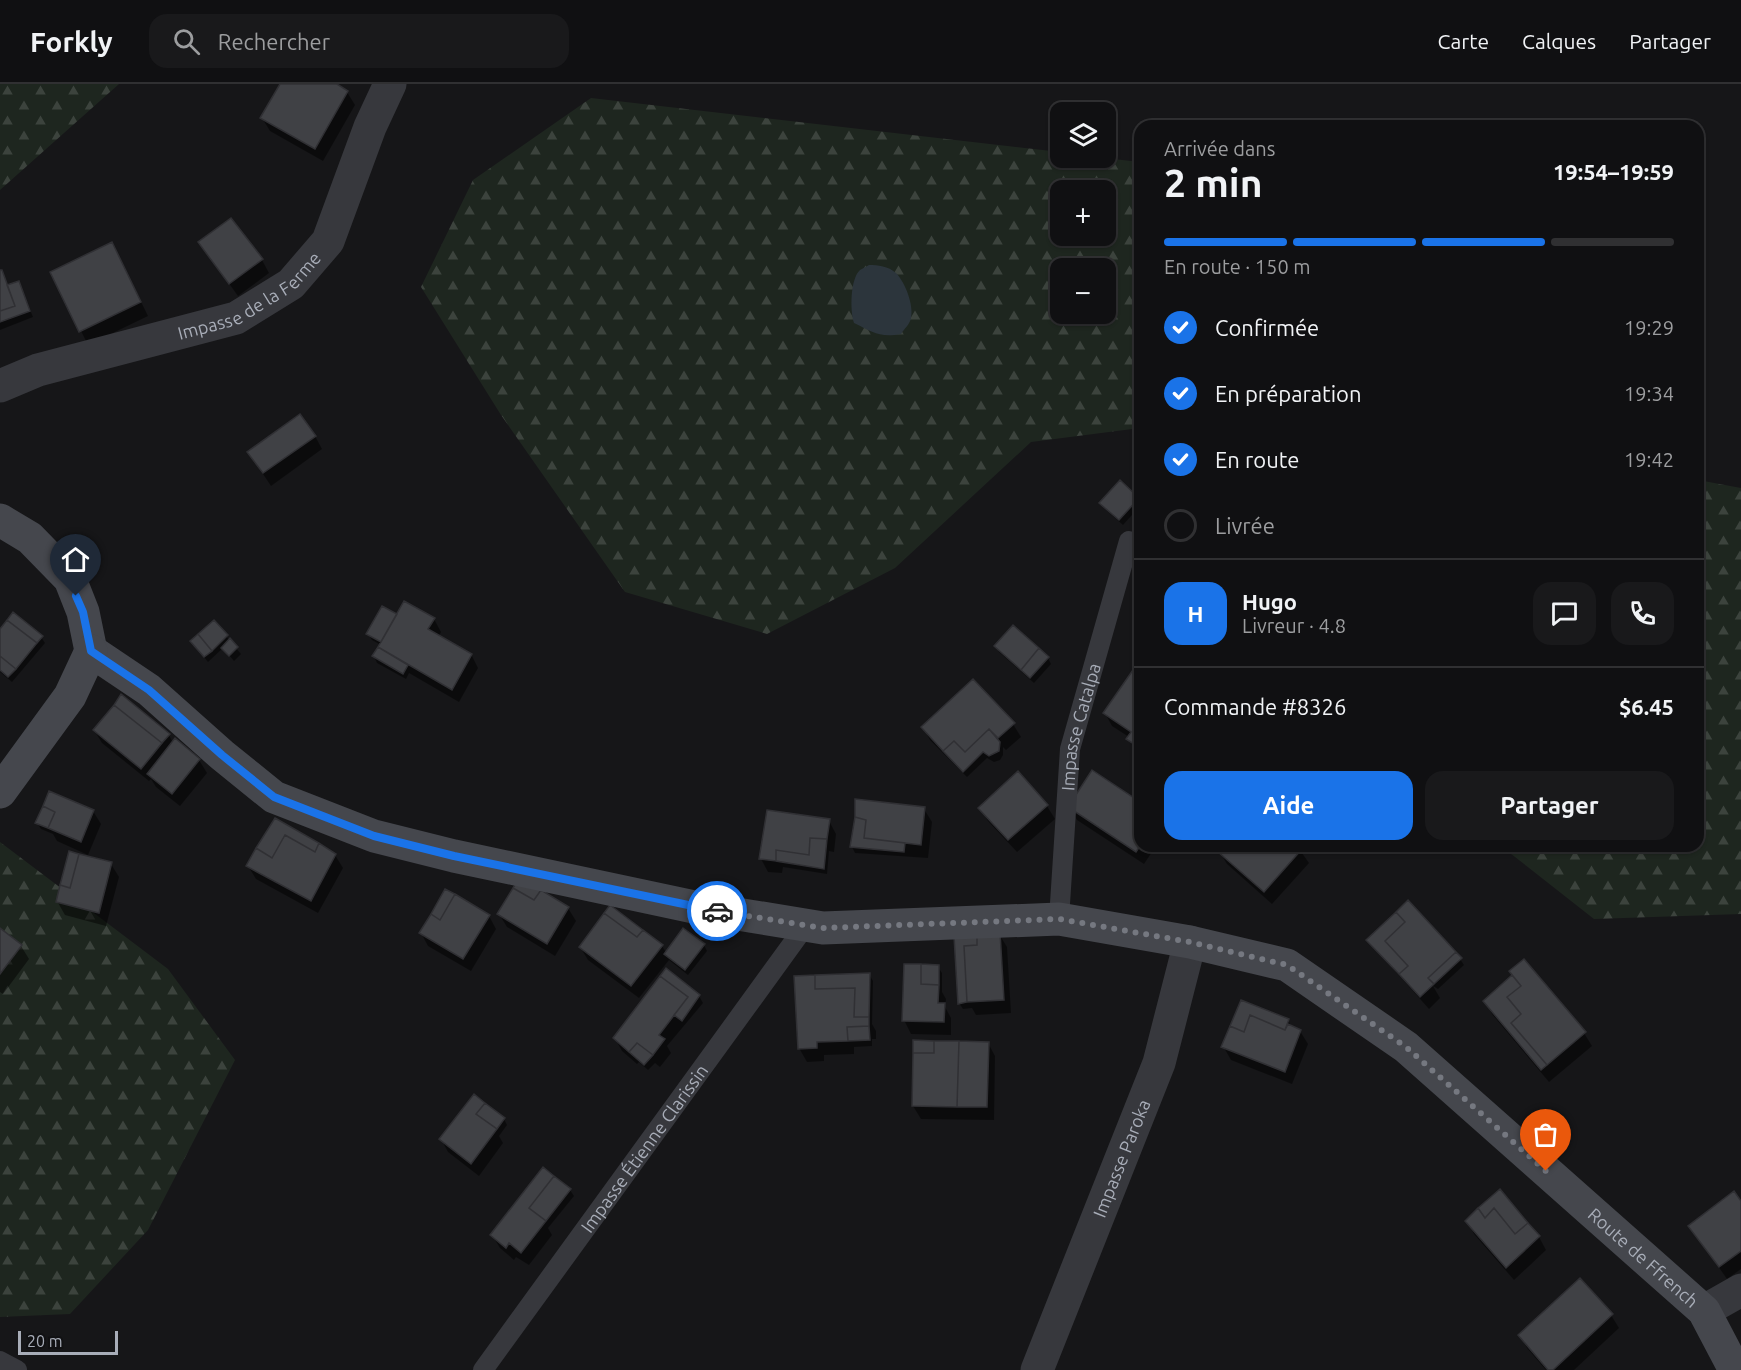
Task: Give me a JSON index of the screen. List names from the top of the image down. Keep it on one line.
{"streets":{"main road":["Route de Ffrench"],"street":["Impasse de la Ferme","Impasse Paroka"],"lane":["Impasse Catalpa","Impasse Étienne Clarissin"]},"crossings":[["Impasse Catalpa","Route de Ffrench"],["Impasse Étienne Clarissin","Route de Ffrench"],["Impasse Paroka","Route de Ffrench"]],"scale_bar":"20 m","page":{"header":"Forkly","search":"Rechercher","nav":["Carte","Calques","Partager"],"map_buttons":["+","−"],"heading":["2 min","Arrivée dans","19:54–19:59"],"panel":["Hugo","Livreur · 4.8","Commande #8326","$6.45"],"bar":"En route · 150 m","list":[["Confirmée","19:29"],["En préparation","19:34"],["En route","19:42"],"Livrée"],"round":"H","buttons":["Aide","Partager"],"scale":"20 m"}}
